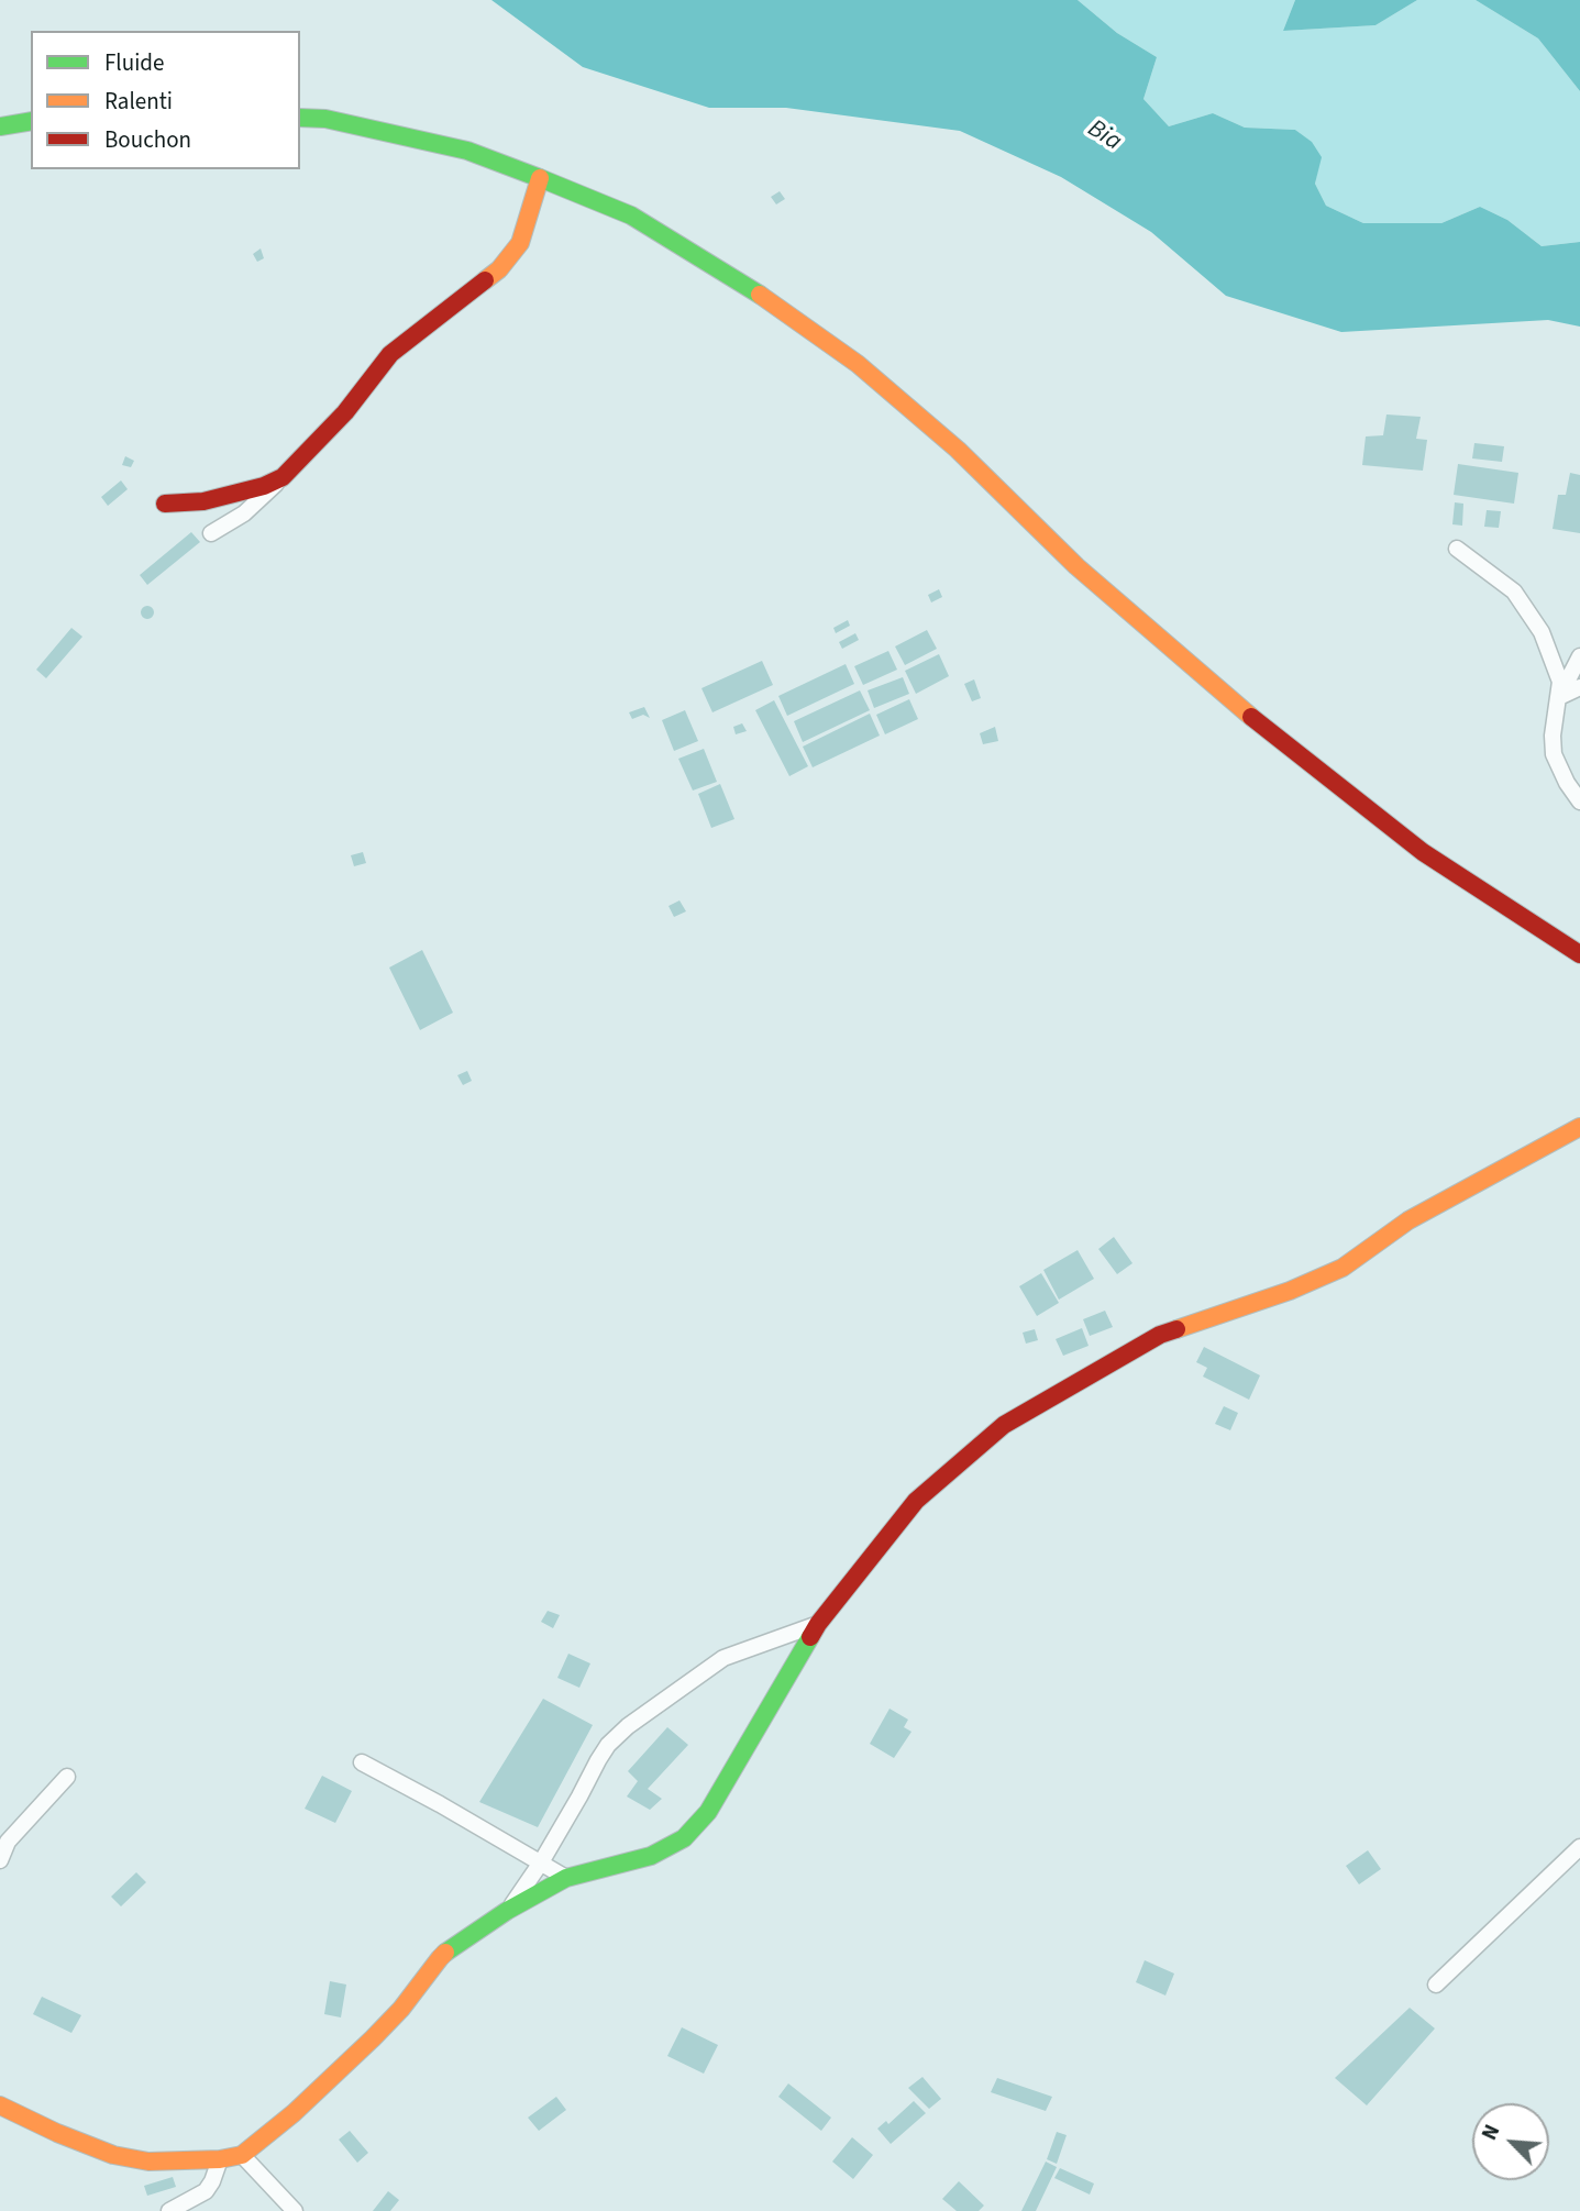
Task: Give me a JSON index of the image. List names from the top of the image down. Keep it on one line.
{"water":["Bia"],"legend":["Fluide","Ralenti","Bouchon"],"north":"top left"}
